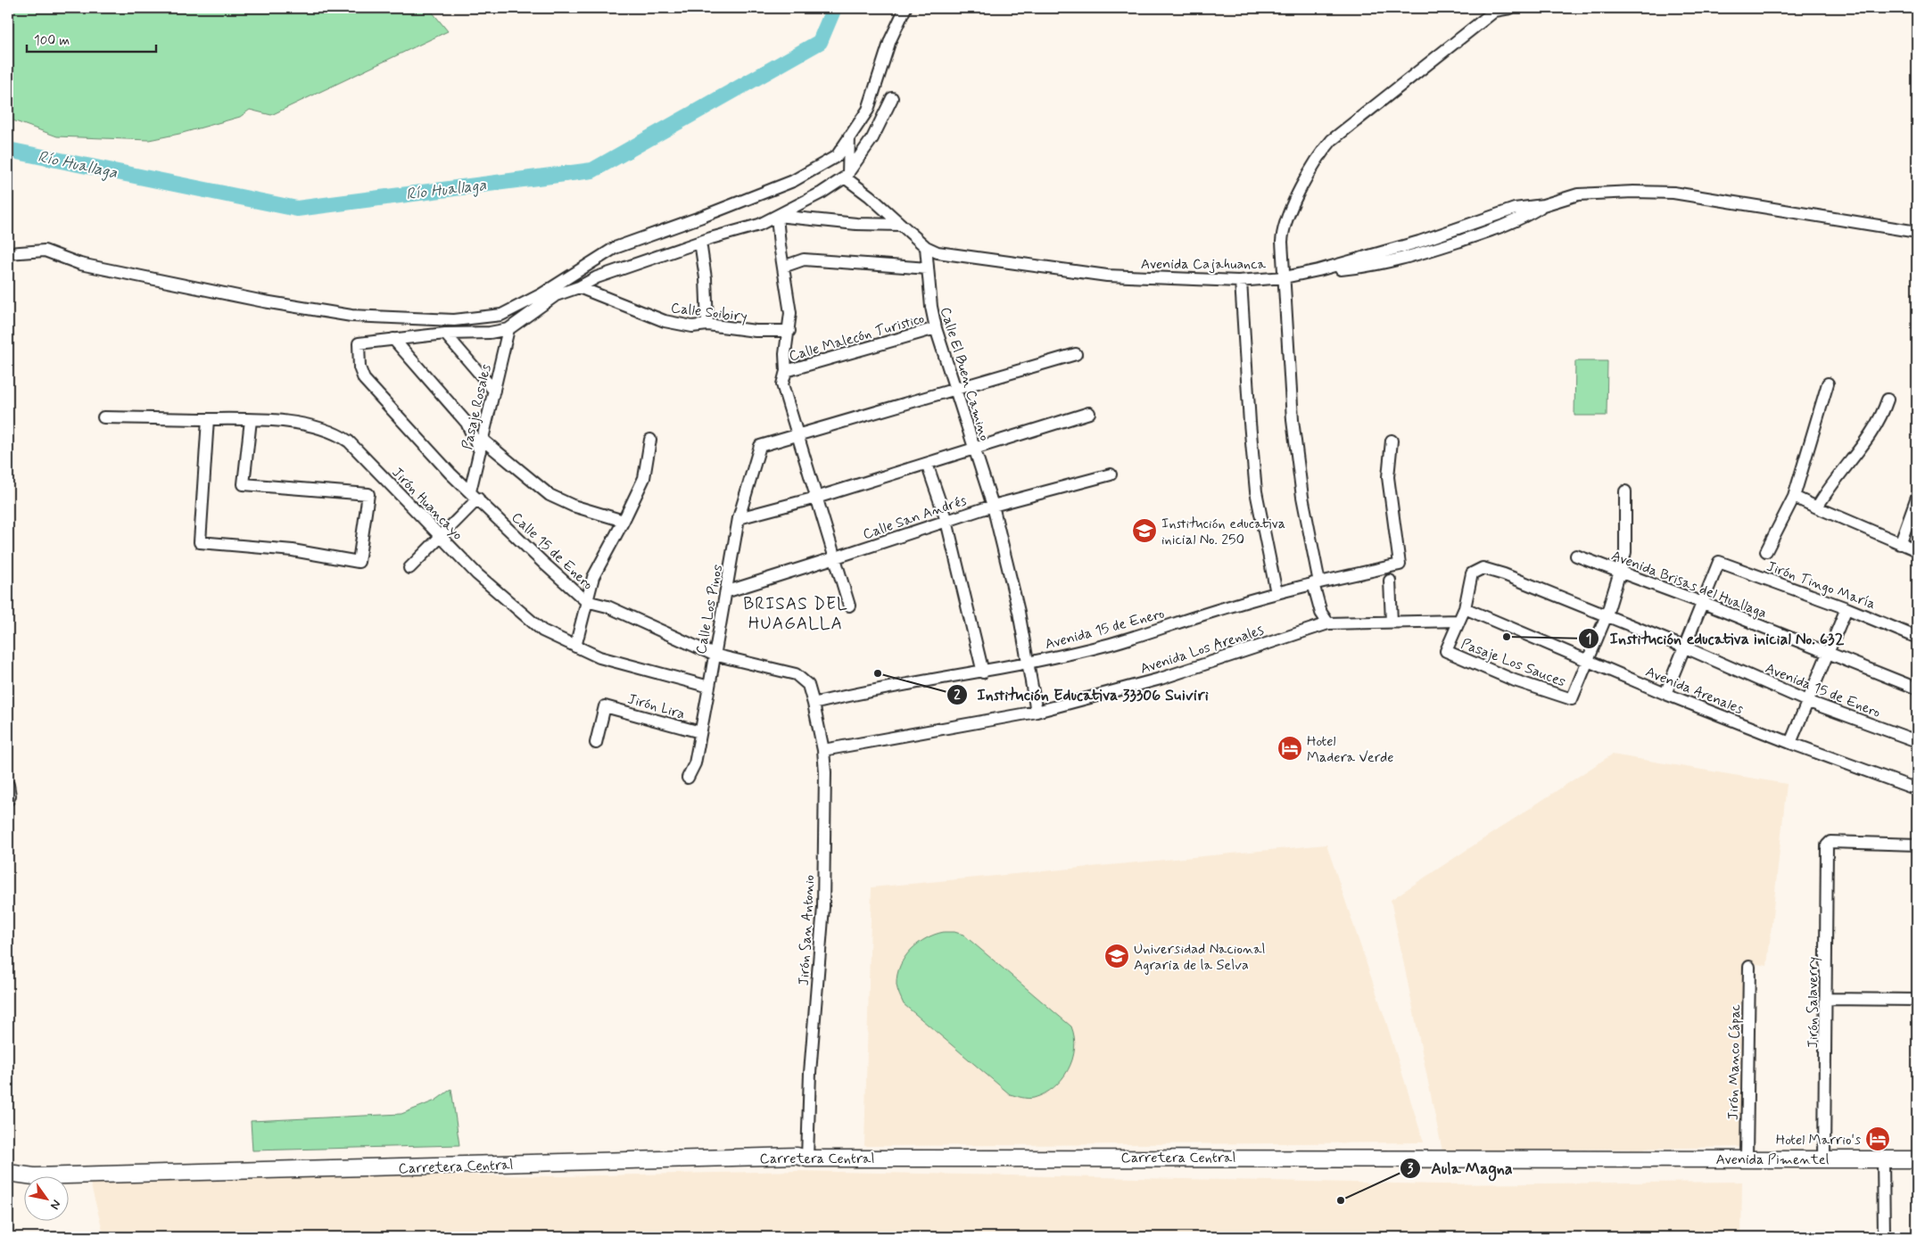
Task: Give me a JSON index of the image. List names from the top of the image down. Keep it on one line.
{"streets":{"highway":["Carretera Central","Avenida Pimentel"],"street":["Avenida Cajahuanca","Calle Soibiry","Calle Malecón Turistico","Calle El Buen Camino","Pasaje Rosales","Jirón Huancayo","Calle San Andrés","Calle 15 de Enero","Avenida Brisas del Huallaga","Jirón Tingo María","Calle Los Pinos","Avenida 15 de Enero","Avenida Los Arenales","Pasaje Los Sauces","Avenida Arenales","Jirón Lira","Jirón San Antonio","Jirón Salaverry","Jirón Manco Cápac"]},"crossings":[["Avenida Cajahuanca","Calle El Buen Camino"],["Calle Malecón Turistico","Calle El Buen Camino"],["Calle El Buen Camino","Calle San Andrés"],["Calle El Buen Camino","Avenida 15 de Enero"],["Calle El Buen Camino","Avenida Los Arenales"],["Pasaje Rosales","Calle 15 de Enero"],["Jirón Huancayo","Calle Los Pinos"],["Calle San Andrés","Calle Los Pinos"],["Calle 15 de Enero","Calle Los Pinos"],["Calle 15 de Enero","Avenida 15 de Enero"],["Calle 15 de Enero","Jirón San Antonio"],["Avenida Brisas del Huallaga","Jirón Tingo María"],["Calle Los Pinos","Jirón Lira"],["Avenida 15 de Enero","Avenida Arenales"],["Avenida 15 de Enero","Jirón San Antonio"],["Avenida Los Arenales","Pasaje Los Sauces"],["Avenida Los Arenales","Jirón San Antonio"],["Pasaje Los Sauces","Avenida Arenales"],["Jirón San Antonio","Carretera Central"],["Jirón Salaverry","Avenida Pimentel"],["Jirón Manco Cápac","Avenida Pimentel"],["Carretera Central","Avenida Pimentel"]],"districts":["BRISAS DEL HUAGALLA"],"water":["Río Huallaga"],"places":{"school or university":["Institución educativa inicial No. 250","Universidad Nacional Agraria de la Selva"],"other":["Institución educativa inicial No. 632","Institución Educativa 33306 Suiviri","Aula Magna"],"hotel":["Hotel Madera Verde","Hotel Marrio's"]},"scale_bar":"100 m","north":"bottom right"}
